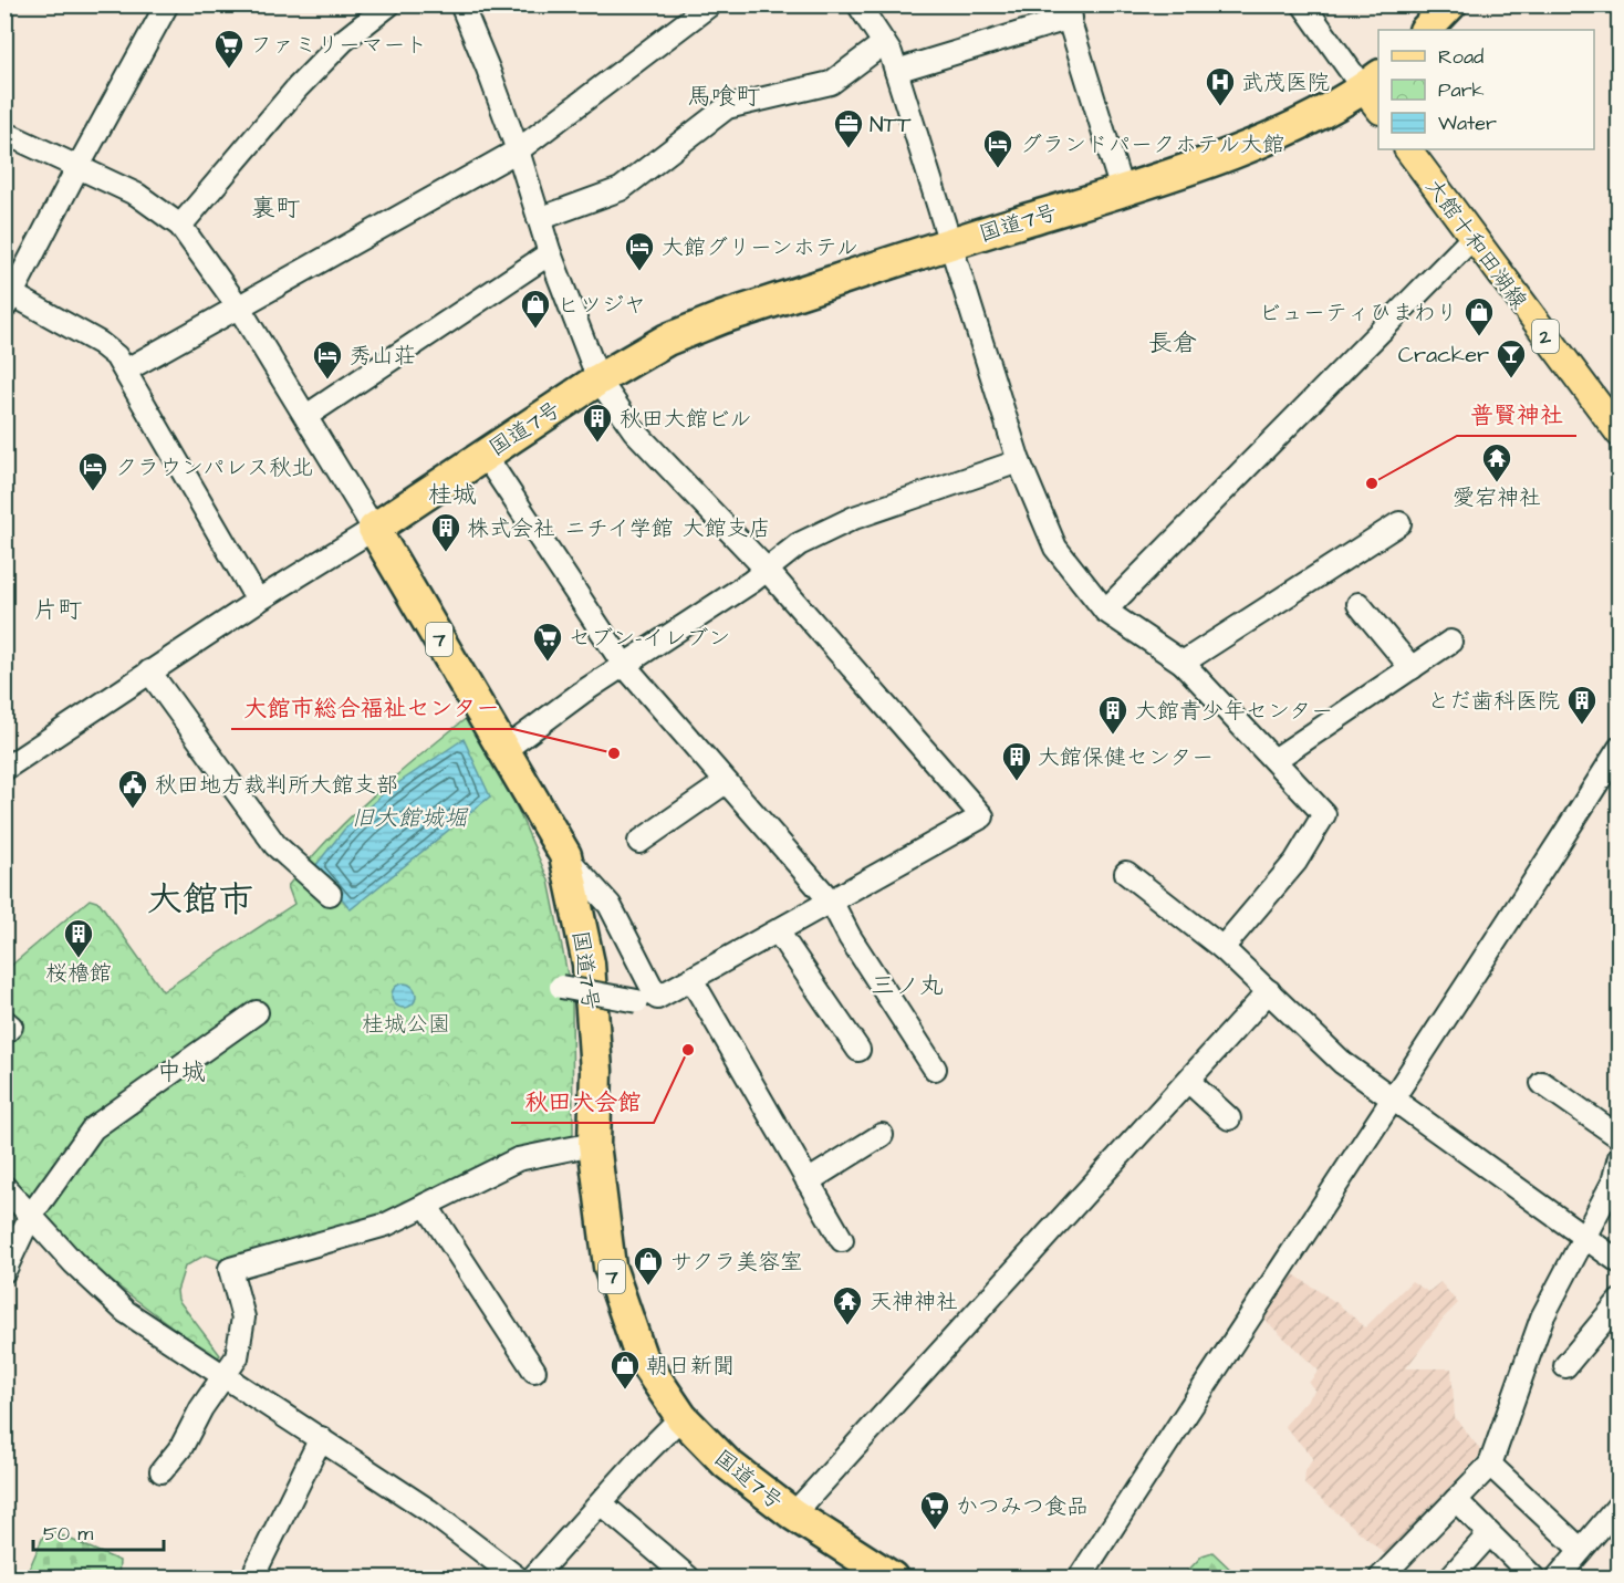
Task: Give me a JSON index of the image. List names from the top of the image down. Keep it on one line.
{"streets":{"highway":["国道7号","7"],"main road":["大館十和田湖線","2"]},"districts":["馬喰町","裏町","長倉","桂城","片町","大館市","三ノ丸","中城"],"water":["旧大館城堀"],"parks":["桂城公園"],"places":{"supermarket":["ファミリーマート","セブン-イレブン","かつみつ食品"],"hospital":["武茂医院"],"office":["NTT"],"hotel":["グランドパークホテル大館","大館グリーンホテル","秀山荘","クラウンパレス秋北"],"shop":["ヒツジヤ","ビューティひまわり","サクラ美容室","朝日新聞"],"bar":["Cracker"],"building":["秋田大館ビル","株式会社 ニチイ学館 大館支店","とだ歯科医院","大館青少年センター","大館保健センター","桜櫓館"],"other":["普賢神社","大館市総合福祉センター","秋田犬会館"],"temple":["愛宕神社","天神神社"],"public building":["秋田地方裁判所大館支部"]},"legend":["Road","Park","Water"],"scale_bar":"50 m"}
